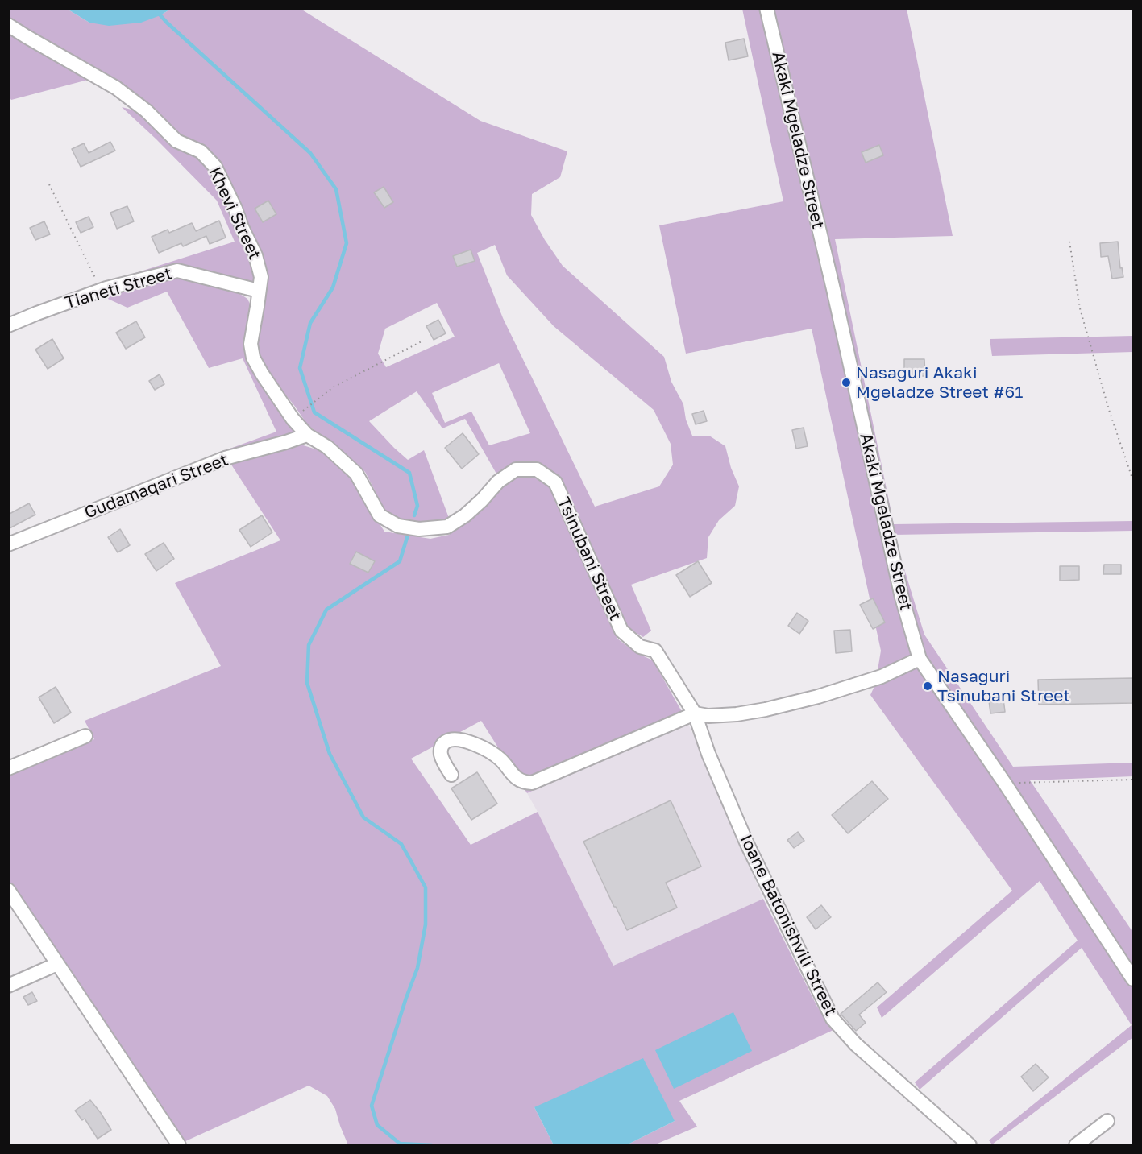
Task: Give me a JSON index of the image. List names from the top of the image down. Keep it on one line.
{"streets":{"street":["Akaki Mgeladze Street","Khevi Street","Tianeti Street","Gudamaqari Street","Tsinubani Street","Ioane Batonishvili Street"]},"crossings":[["Khevi Street","Tianeti Street"],["Khevi Street","Gudamaqari Street"],["Khevi Street","Tsinubani Street"],["Gudamaqari Street","Tsinubani Street"],["Tsinubani Street","Ioane Batonishvili Street"]],"places":["Nasaguri Akaki Mgeladze Street #61","Nasaguri Tsinubani Street"]}
